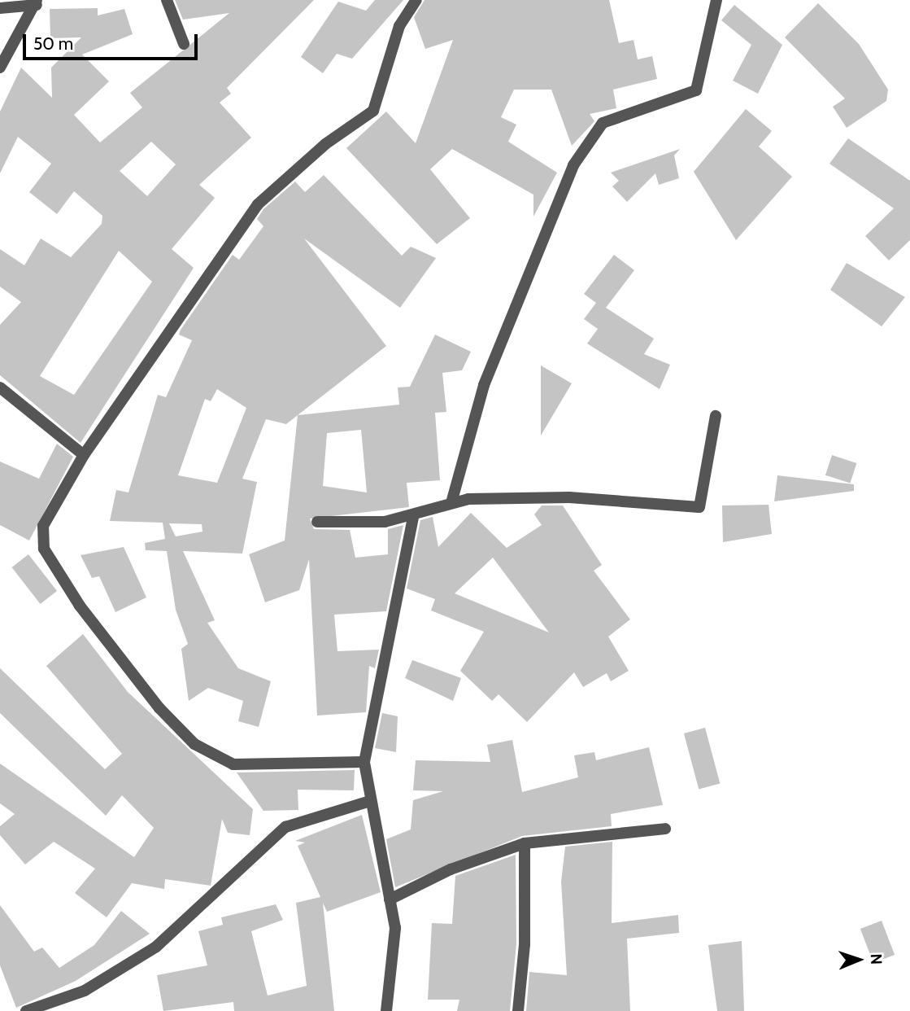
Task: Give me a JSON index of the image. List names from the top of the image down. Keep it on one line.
{"scale_bar":"50 m","north":"right"}
